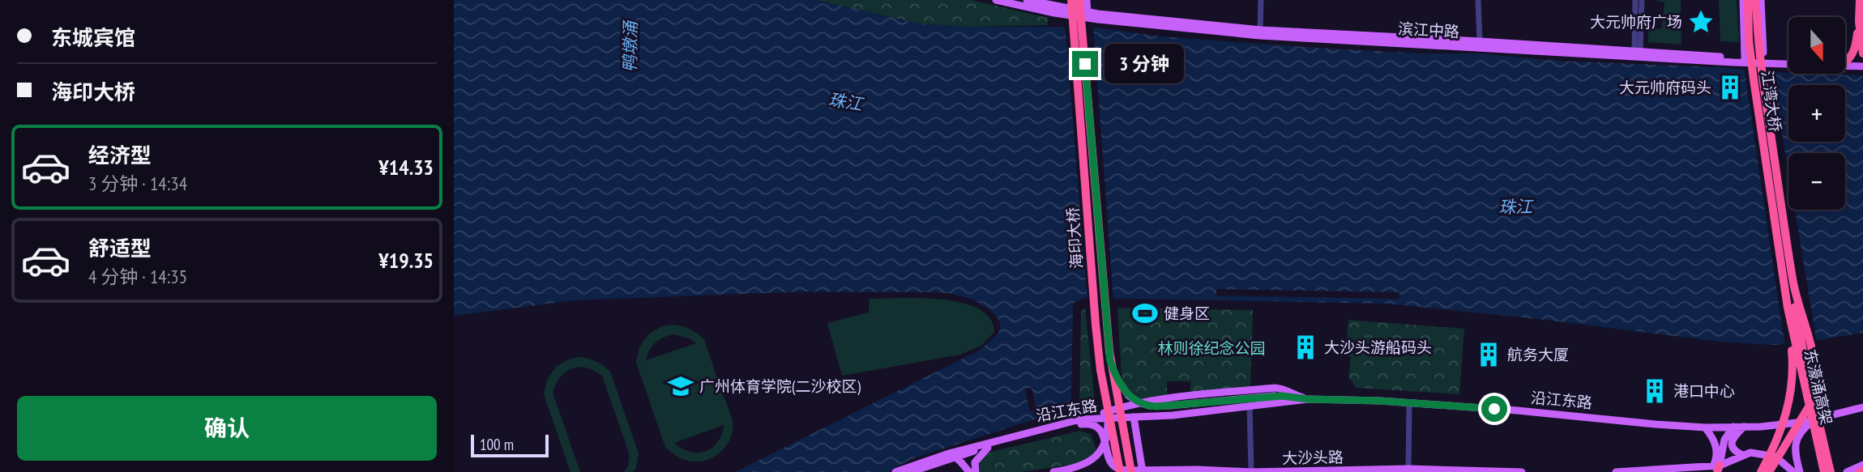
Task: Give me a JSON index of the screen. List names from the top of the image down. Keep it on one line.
{"streets":{"highway":["江湾大桥","海印大桥","东濠涌高架"],"main road":["滨江中路","沿江东路","大沙头路"]},"crossings":[["江湾大桥","东濠涌高架"],["沿江东路","大沙头路"]],"water":["鸭墩涌","珠江"],"parks":["林则徐纪念公园"],"places":{"place":["大元帅府广场"],"building":["大元帅府码头","大沙头游船码头","航务大厦","港口中心"],"sports":["健身区"],"school or university":["广州体育学院(二沙校区)"]},"scale_bar":"100 m","north":"bottom","page":{"banner":["东城宾馆","海印大桥"],"map_buttons":["+","−"],"bubble":"3 分钟","list":[{"name":"经济型","note":"3 分钟 · 14:34","value":"¥14.33"},{"name":"舒适型","note":"4 分钟 · 14:35","value":"¥19.35"}],"buttons":"确认","scale":"100 m"}}
